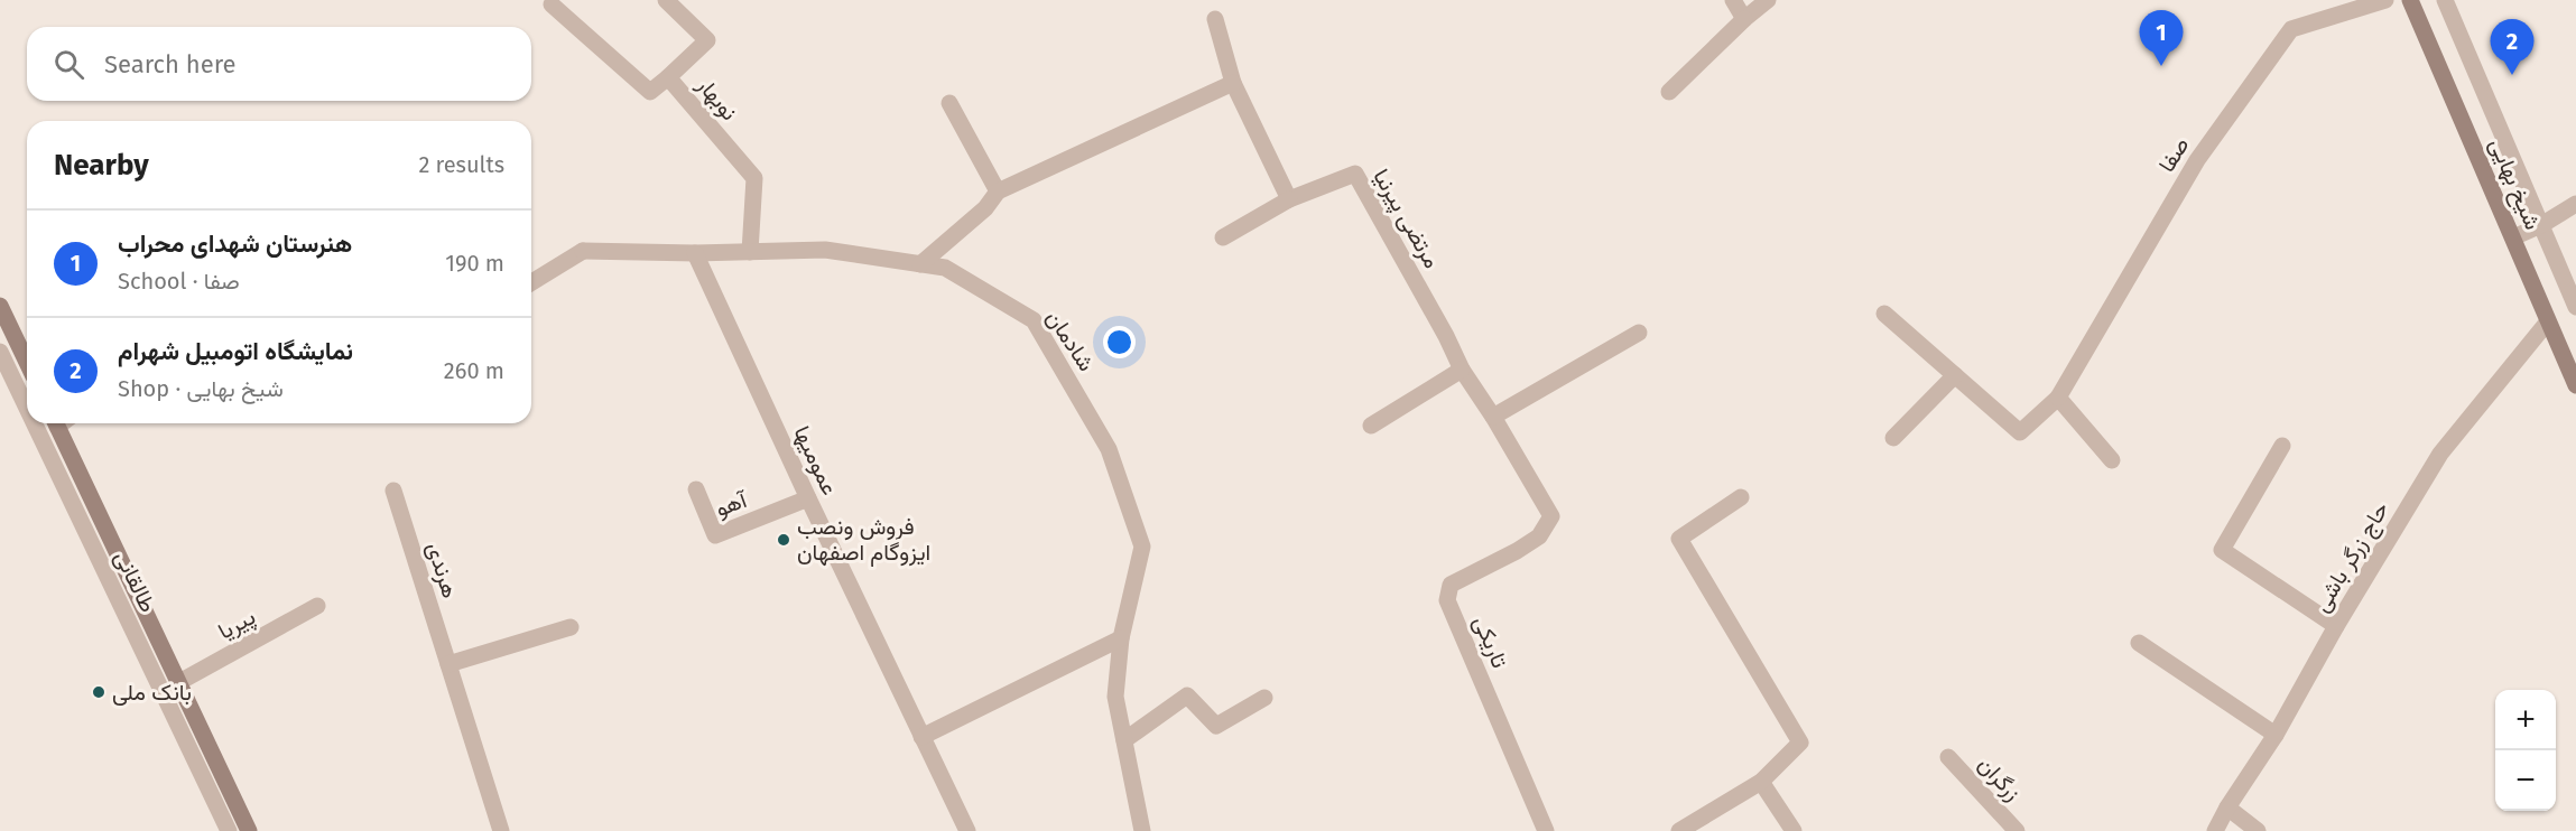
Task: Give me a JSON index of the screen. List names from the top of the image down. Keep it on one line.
{"streets":{"main road":["شیخ بهایی","طالقانی"],"street":["نوبهار","صفا","مرتضی پیرنیا","شادمان","عمومیها","آهو","حاج زرگر باشی","هرندی","پیریا","تاریکی","زرگران"]},"crossings":[["نوبهار","شادمان"],["شیخ بهایی","حاج زرگر باشی"],["مرتضی پیرنیا","تاریکی"],["شادمان","عمومیها"],["عمومیها","آهو"],["طالقانی","پیریا"]],"places":["فروش ونصب ایزوگام اصفهان","بانک ملی"],"page":{"pins":["1","2"],"search":"Search here","heading":["Nearby","2 results"],"list":[{"mark":"1","name":"هنرستان شهدای محراب","note":"School · صفا","value":"190 m"},{"mark":"2","name":"نمایشگاه اتومبیل شهرام","note":"Shop · شیخ بهایی","value":"260 m"}],"map_buttons":["+","−"]}}
